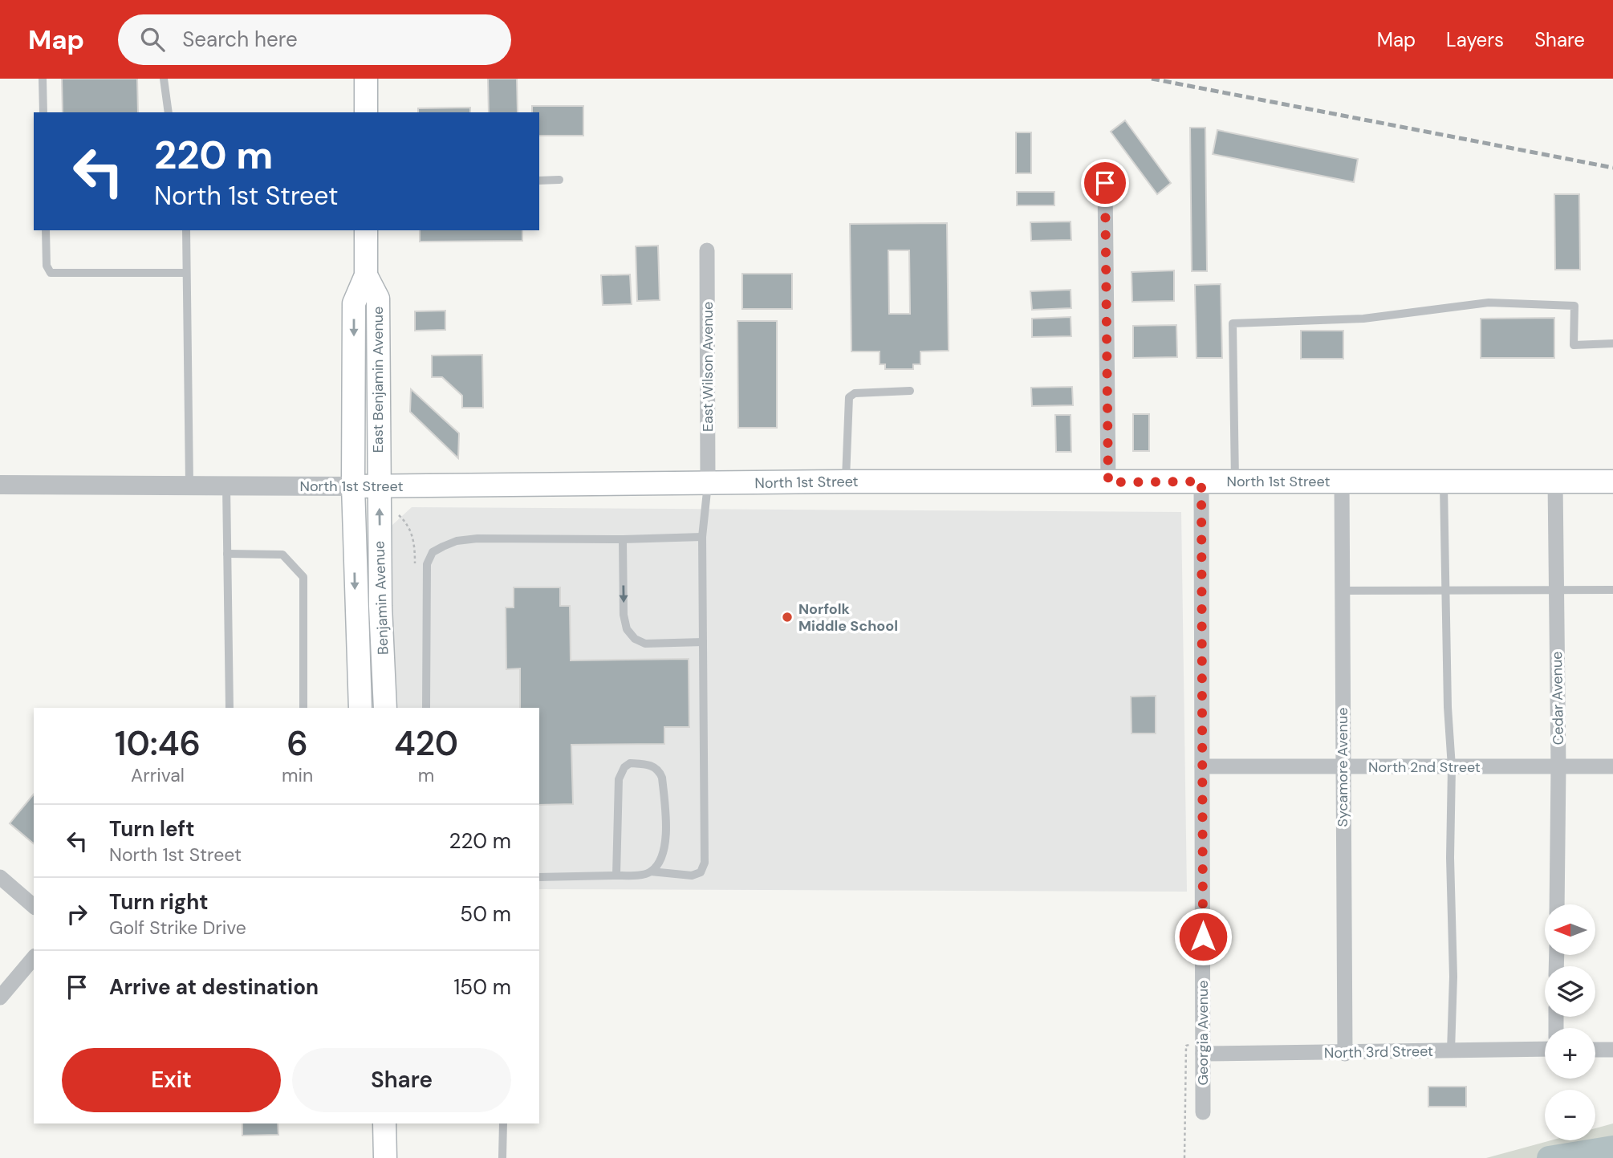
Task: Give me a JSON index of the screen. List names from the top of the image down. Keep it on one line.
{"streets":{"main road":["East Benjamin Avenue","North 1st Street","Benjamin Avenue"],"street":["East Wilson Avenue","Cedar Avenue","Sycamore Avenue","North 2nd Street","Georgia Avenue","North 3rd Street"]},"crossings":[["East Wilson Avenue","North 1st Street"],["East Benjamin Avenue","North 1st Street"],["East Benjamin Avenue","Benjamin Avenue"],["North 1st Street","Benjamin Avenue"],["North 1st Street","Cedar Avenue"],["North 1st Street","Sycamore Avenue"],["North 1st Street","Georgia Avenue"],["Cedar Avenue","North 2nd Street"],["Sycamore Avenue","North 2nd Street"],["Sycamore Avenue","North 3rd Street"],["North 2nd Street","Georgia Avenue"],["Georgia Avenue","North 3rd Street"]],"places":["Norfolk Middle School"],"north":"left","page":{"header":"Map","search":"Search here","nav":["Map","Layers","Share"],"turn":["220 m","North 1st Street"],"eta":["10:46","Arrival","6","min","420","m"],"list":[{"name":"Turn left","note":"North 1st Street","value":"220 m"},{"name":"Turn right","note":"Golf Strike Drive","value":"50 m"},{"name":"Arrive at destination","value":"150 m"}],"map_buttons":["+","−"],"buttons":["Exit","Share"]}}
